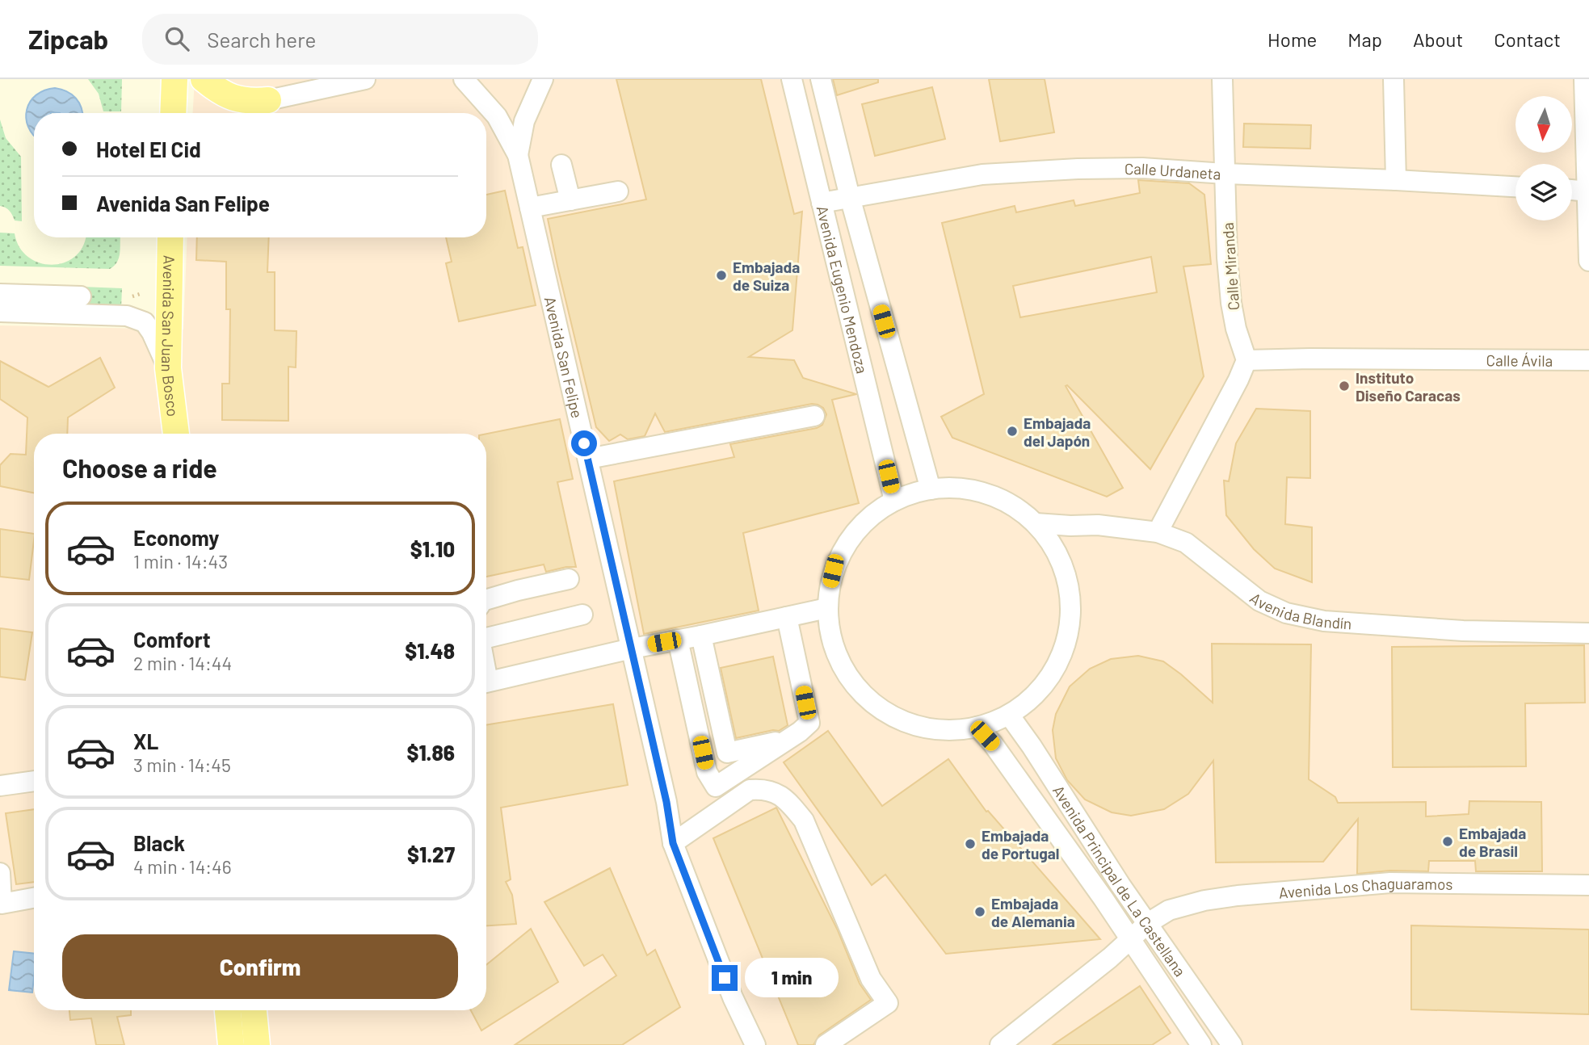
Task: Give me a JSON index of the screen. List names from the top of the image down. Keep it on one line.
{"streets":{"main road":["Avenida San Juan Bosco"],"street":["Calle Urdaneta","Calle Miranda","Avenida Eugenio Mendoza","Avenida San Felipe","Calle Ávila","Avenida Blandín","Avenida Principal de La Castellana","Avenida Los Chaguaramos"]},"crossings":[["Calle Urdaneta","Calle Miranda"],["Calle Urdaneta","Avenida Eugenio Mendoza"],["Calle Miranda","Calle Ávila"],["Avenida Principal de La Castellana","Avenida Los Chaguaramos"]],"places":["Embajada de Suiza","Instituto Diseño Caracas","Embajada del Japón","Embajada de Brasil","Embajada de Portugal","Embajada de Alemania"],"north":"bottom","page":{"header":"Zipcab","search":"Search here","nav":["Home","Map","About","Contact"],"banner":["Hotel El Cid","Avenida San Felipe"],"heading":"Choose a ride","list":[{"name":"Economy","note":"1 min · 14:43","value":"$1.10"},{"name":"Comfort","note":"2 min · 14:44","value":"$1.48"},{"name":"XL","note":"3 min · 14:45","value":"$1.86"},{"name":"Black","note":"4 min · 14:46","value":"$1.27"}],"buttons":"Confirm","bubble":"1 min"}}
